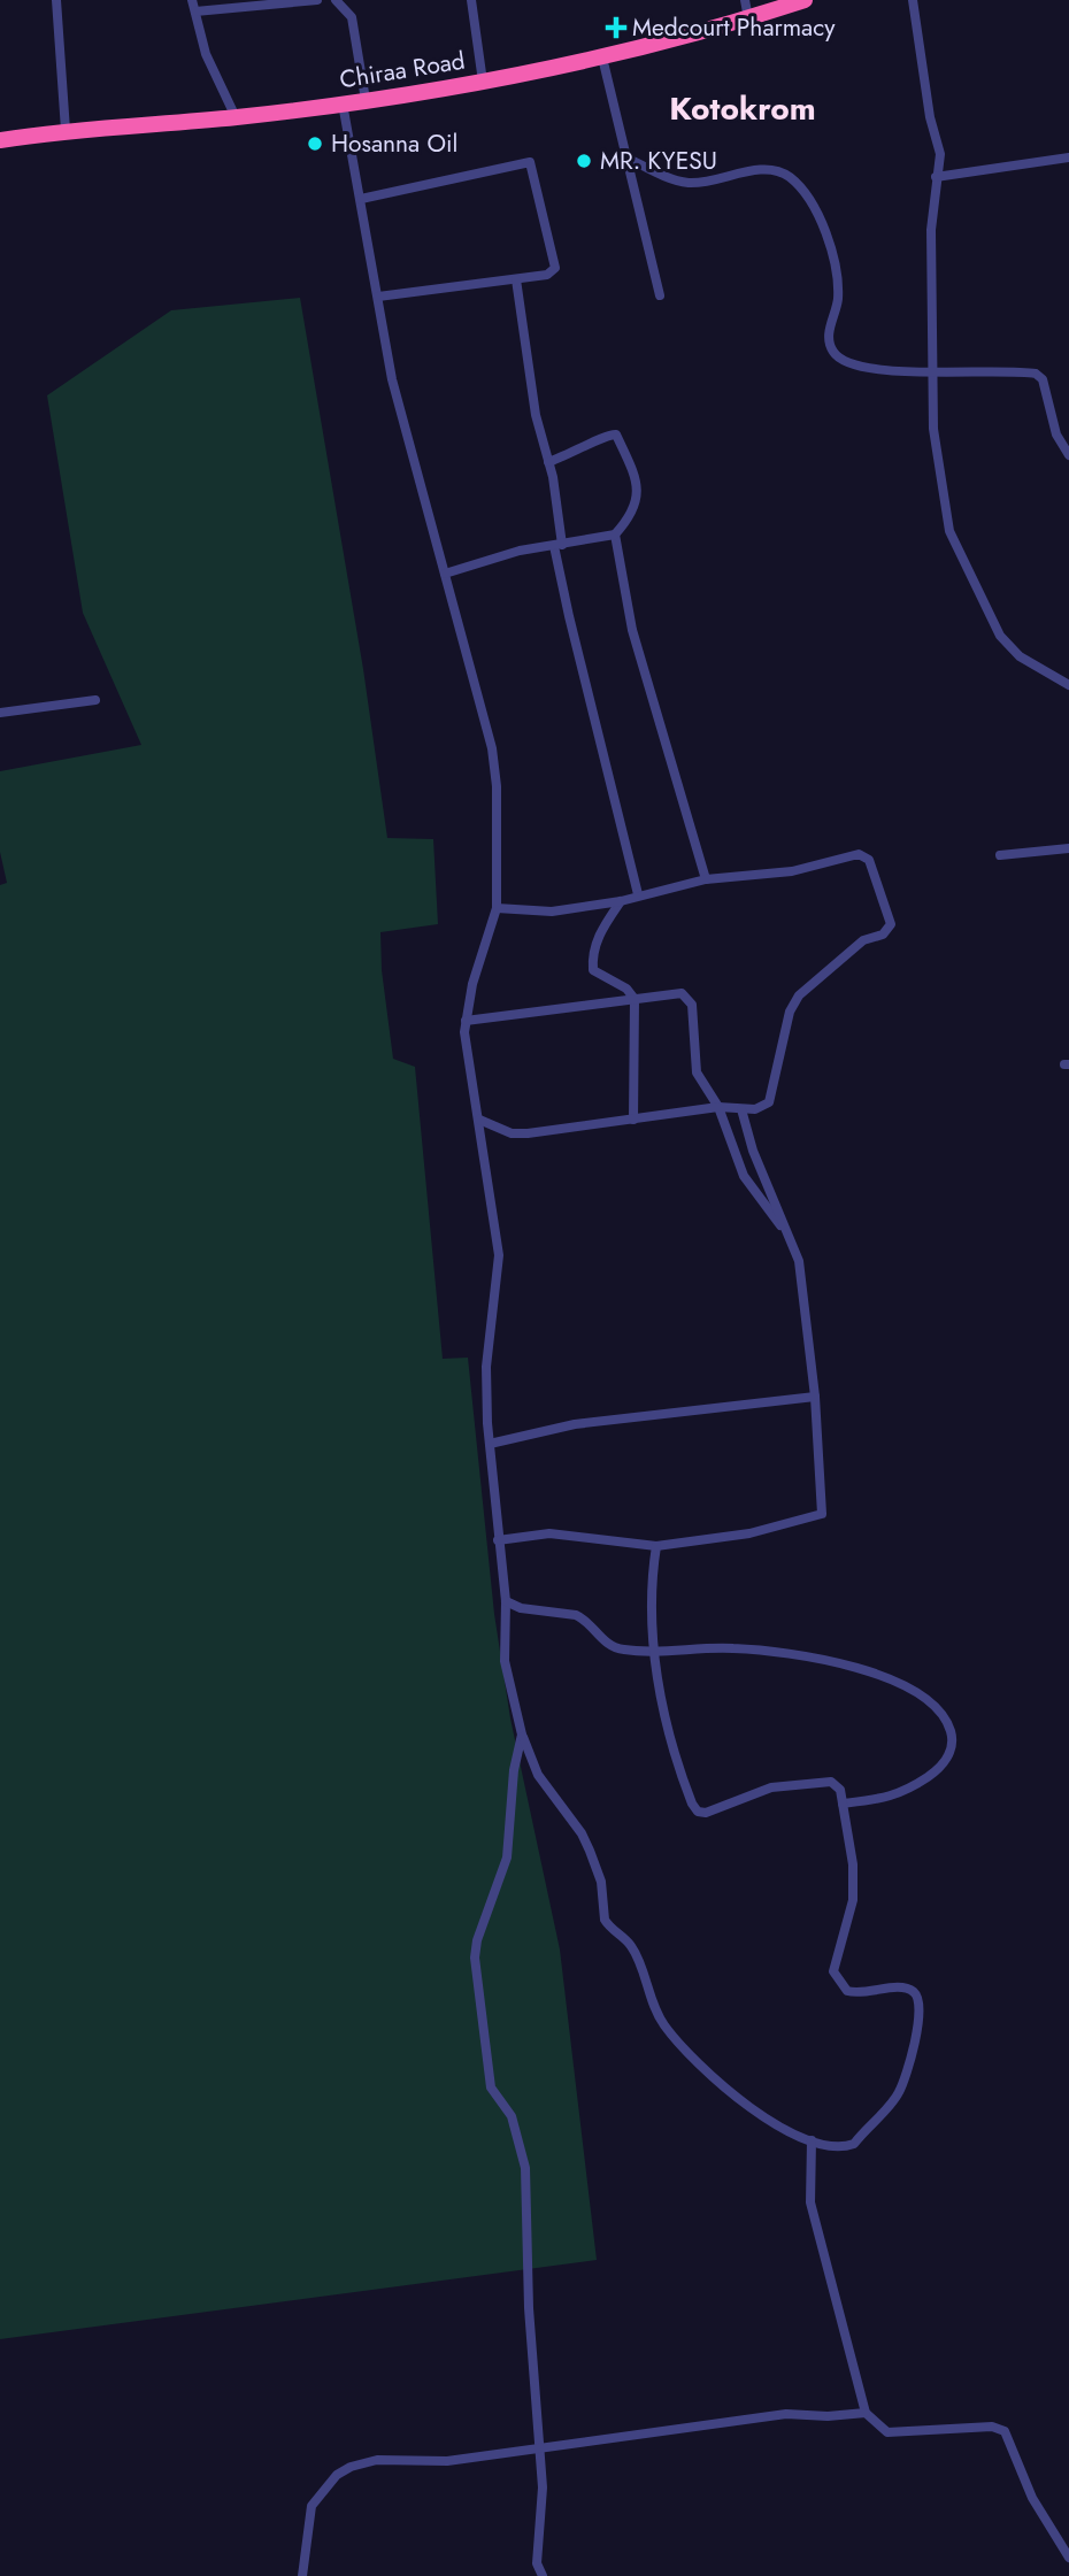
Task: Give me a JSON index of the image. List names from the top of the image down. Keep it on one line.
{"streets":{"highway":["Chiraa Road"]},"districts":["Kotokrom"],"places":{"health":["Medcourt Pharmacy"],"other":["Hosanna Oil","MR. KYESU"]}}
